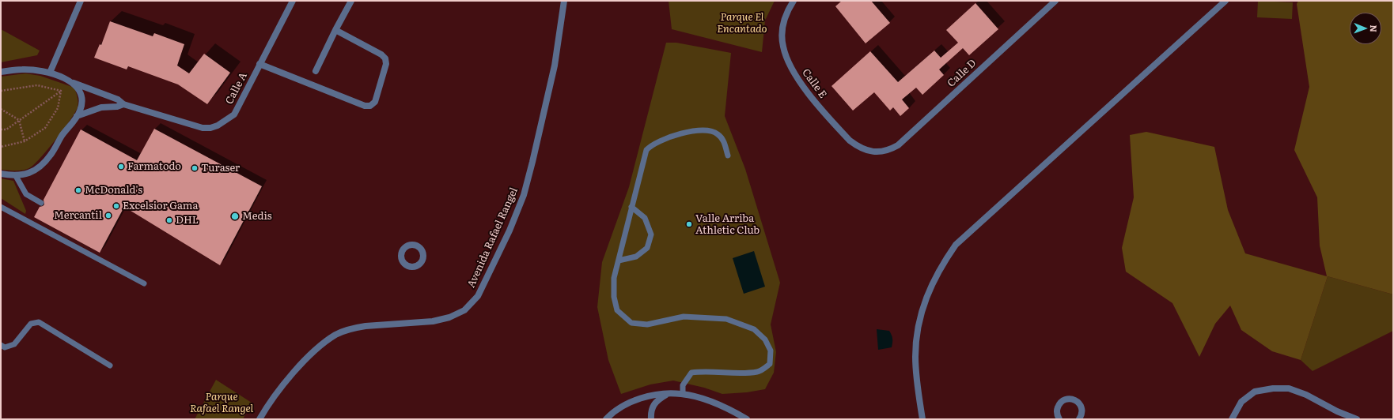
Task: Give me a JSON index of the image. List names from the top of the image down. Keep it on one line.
{"streets":{"street":["Calle D","Calle E","Calle A","Avenida Rafael Rangel"]},"crossings":[["Calle D","Calle E"]],"parks":["Parque El Encantado","Parque Rafael Rangel"],"places":["Farmatodo","Turaser","McDonald's","Excelsior Gama","Mercantil","Medis","DHL","Valle Arriba Athletic Club"],"north":"right"}
